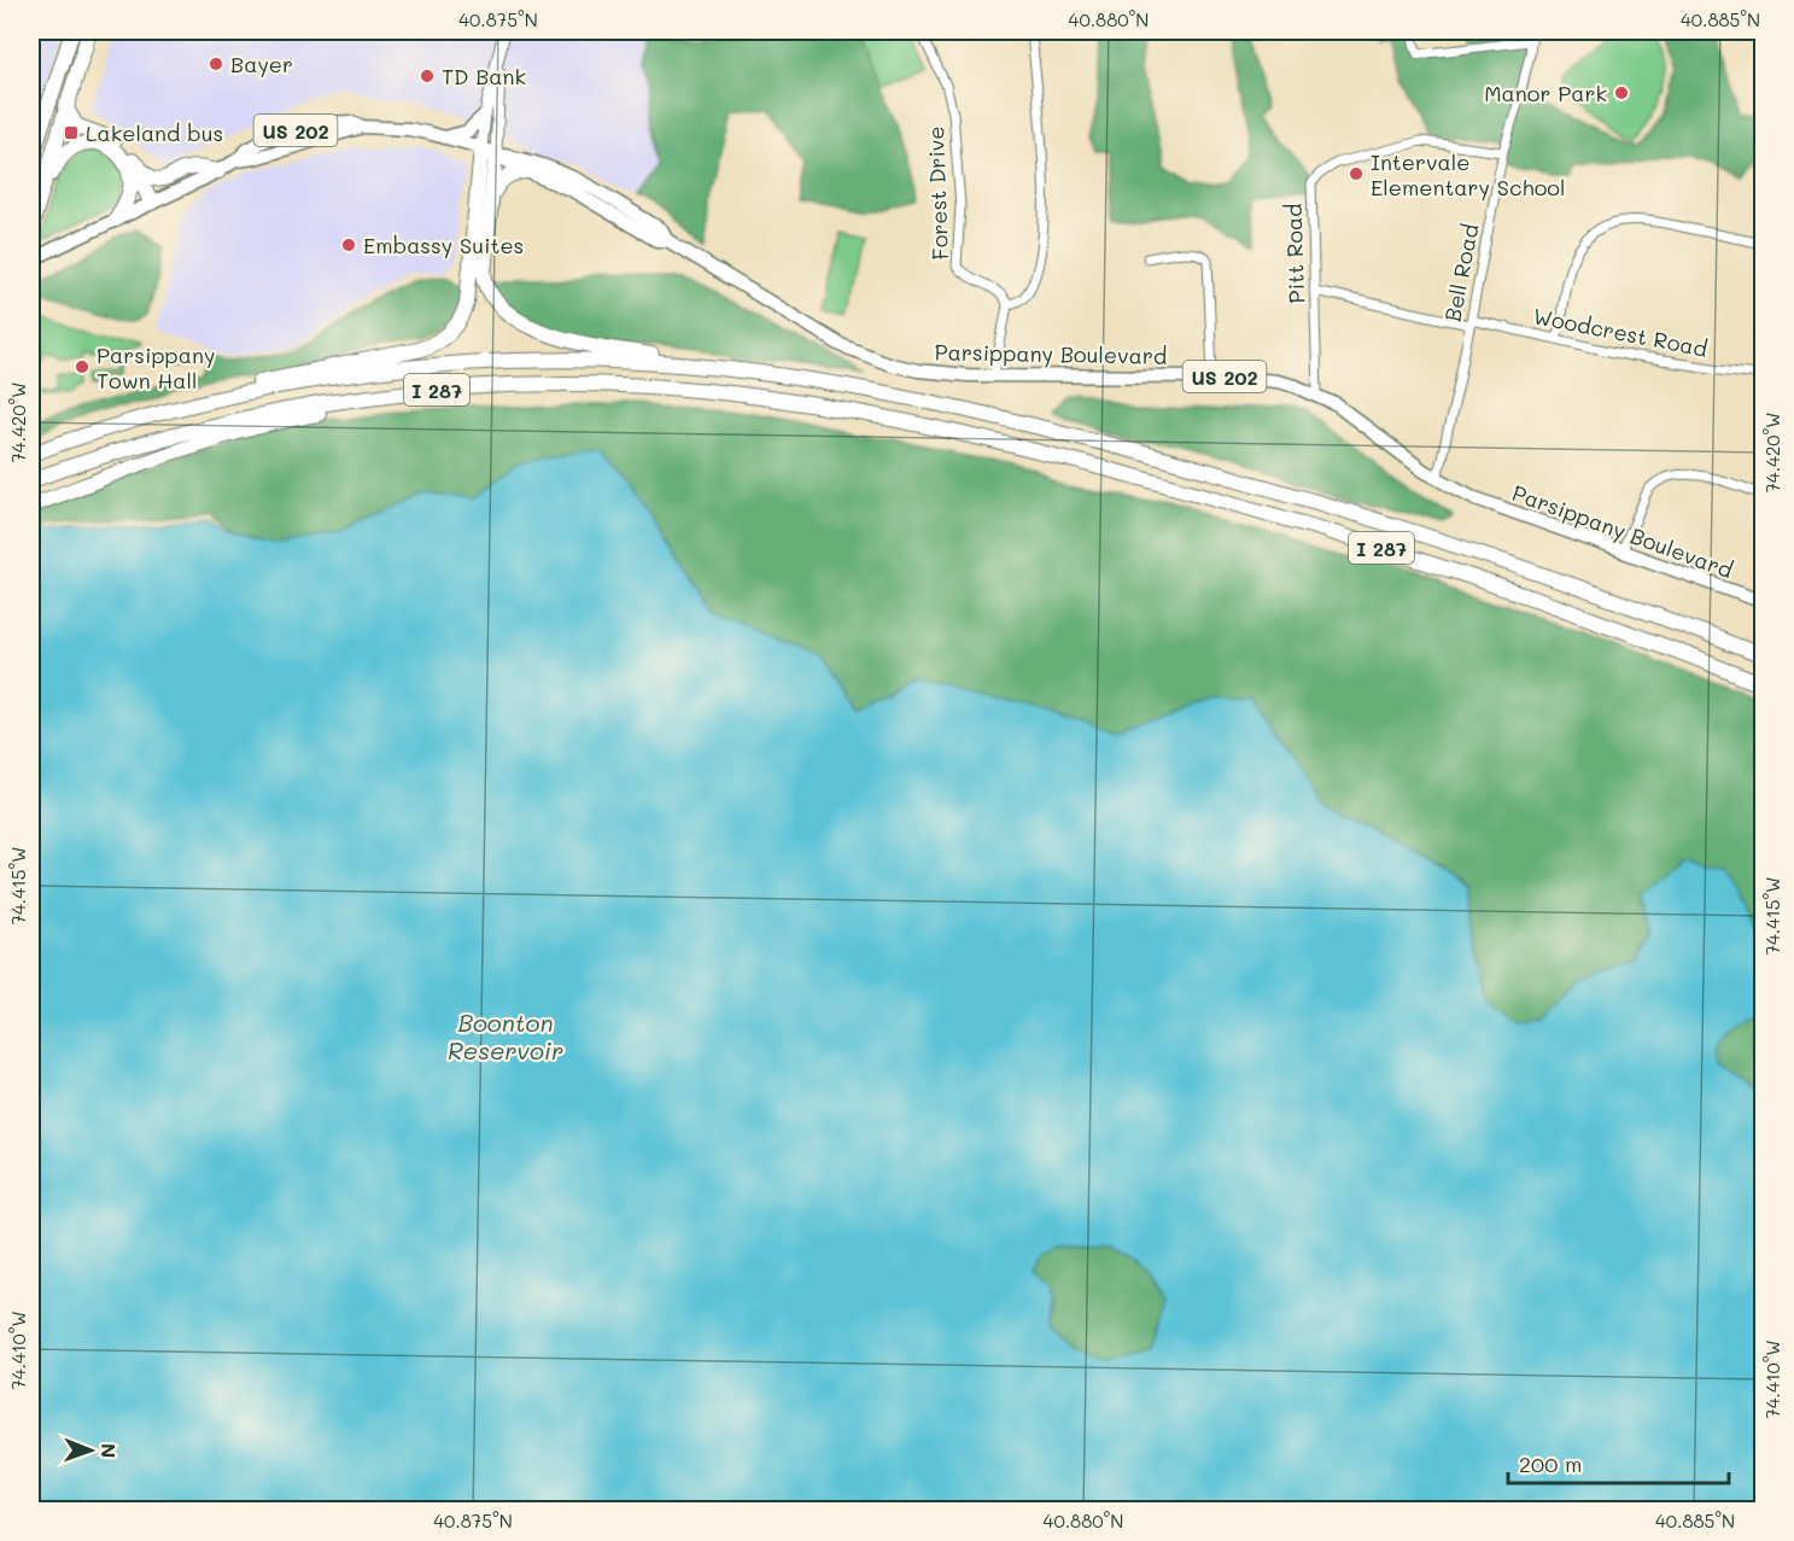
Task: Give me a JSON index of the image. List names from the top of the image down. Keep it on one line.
{"streets":{"highway":["I 287"],"main road":["US 202","Parsippany Boulevard"],"street":["Forest Drive","Pitt Road","Bell Road","Woodcrest Road"]},"crossings":[["Pitt Road","Bell Road"],["Pitt Road","Woodcrest Road"],["Pitt Road","Parsippany Boulevard"],["Bell Road","Woodcrest Road"],["Bell Road","Parsippany Boulevard"]],"water":["Boonton Reservoir"],"places":{"other":["Bayer","TD Bank","Manor Park","Intervale Elementary School","Embassy Suites","Parsippany Town Hall"],"transit":["Lakeland bus"]},"scale_bar":"200 m","north":"right","coordinates":["40.875°N","40.880°N","40.885°N","74.420°W","74.415°W","74.410°W"]}
